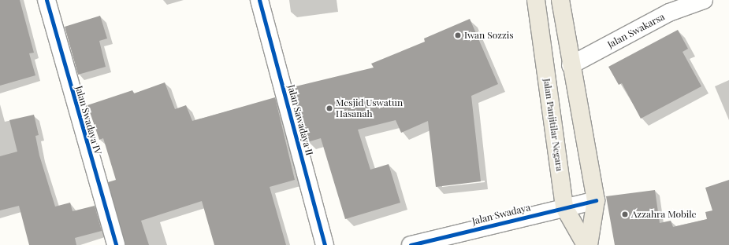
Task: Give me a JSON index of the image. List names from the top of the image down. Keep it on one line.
{"streets":{"main road":["Jalan Panjitilar Negara"],"street":["Jalan Swakarsa","Jalan Swadaya IV","Jalan Sawadaya II","Jalan Swadaya"]},"crossings":[["Jalan Panjitilar Negara","Jalan Swadaya"]],"places":["Iwan Sozzis","Mesjid Uswatun Hasanah","Azzahra Mobile"]}
